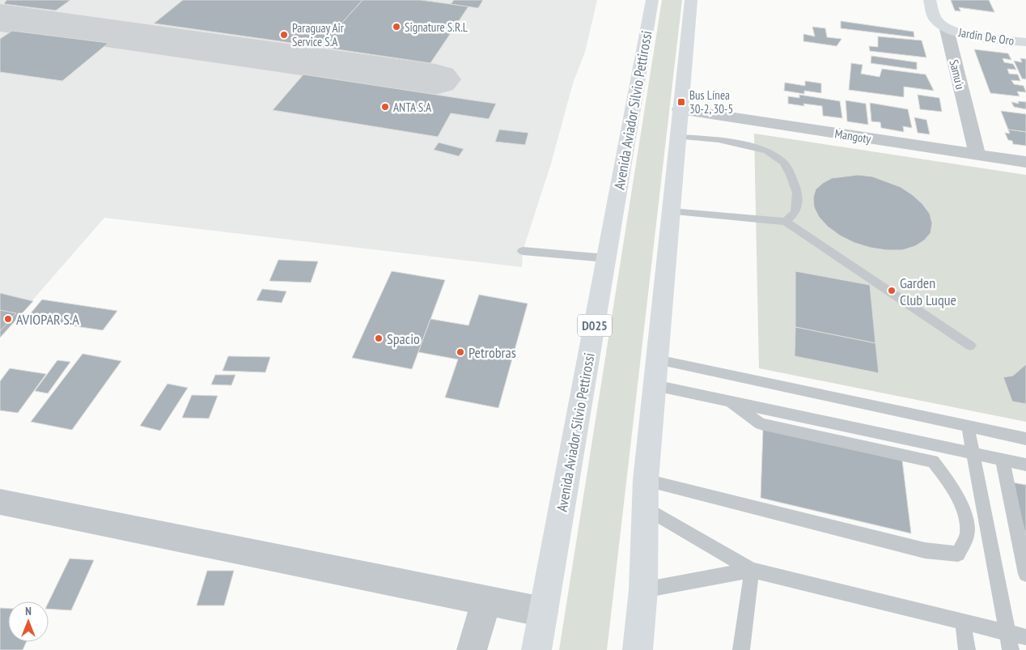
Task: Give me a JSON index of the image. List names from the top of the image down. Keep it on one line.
{"streets":{"main road":["Jardin De Oro","Samu'u","Avenida Aviador Silvio Pettirossi","D025"],"street":["Mangoty"]},"crossings":[["Jardin De Oro","Samu'u"],["Samu'u","Mangoty"]],"places":{"other":["Signature S.R.L","Paraguay Air Service S.A","ANTA S.A","Garden Club Luque","AVIOPAR S.A","Spacio","Petrobras"],"transit":["Bus Línea 30-2, 30-5"]},"north":"top"}
